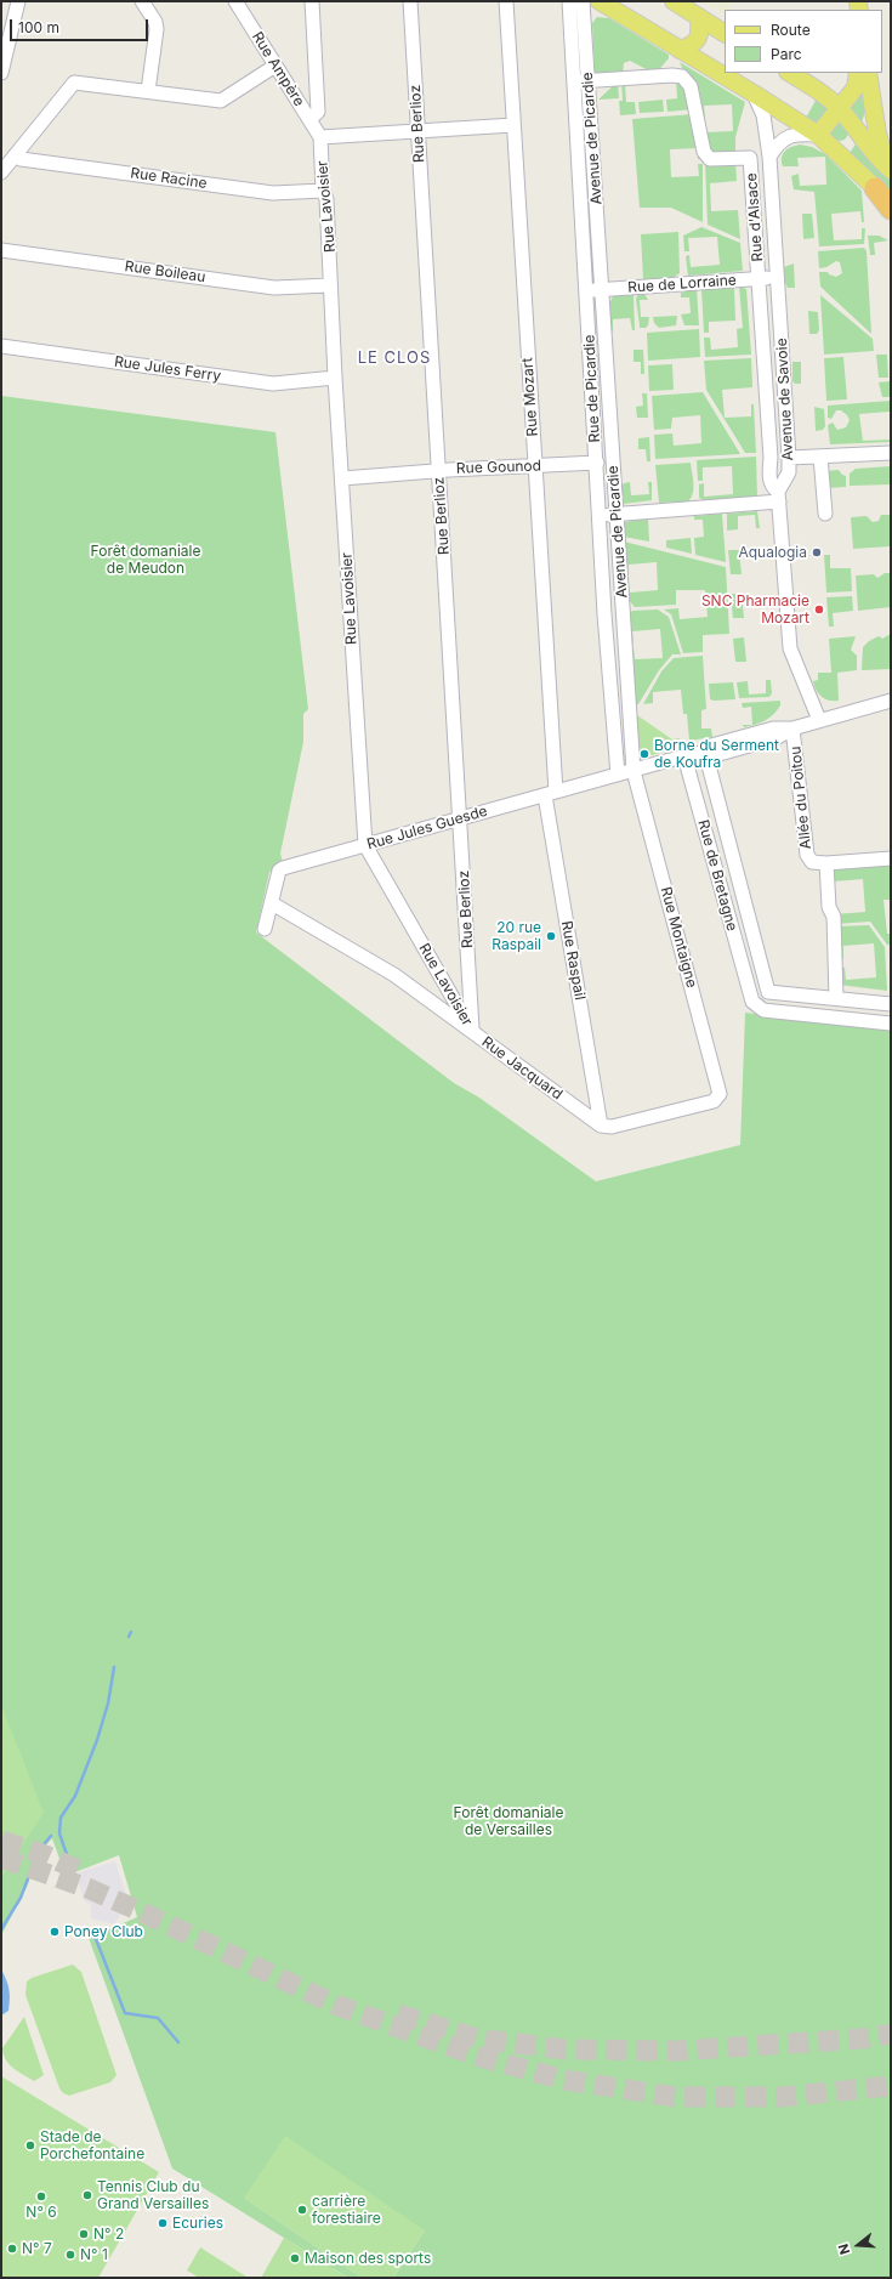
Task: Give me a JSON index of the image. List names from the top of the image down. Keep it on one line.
{"streets":{"street":["Rue Ampère","Rue Berlioz","Avenue de Picardie","Rue Racine","Rue Lavoisier","Rue d'Alsace","Rue Boileau","Rue de Lorraine","Rue Jules Ferry","Rue de Picardie","Rue Mozart","Avenue de Savoie","Rue Gounod","Allée du Poitou","Rue Jules Guesde","Rue de Bretagne","Rue Montaigne","Rue Raspail","Rue Jacquard"]},"crossings":[["Rue Ampère","Rue Lavoisier"],["Rue Berlioz","Rue Lavoisier"],["Rue Berlioz","Rue Gounod"],["Rue Berlioz","Rue Jules Guesde"],["Rue Berlioz","Rue Jacquard"],["Avenue de Picardie","Rue d'Alsace"],["Avenue de Picardie","Rue de Lorraine"],["Avenue de Picardie","Rue Jules Guesde"],["Avenue de Picardie","Rue Montaigne"],["Rue Racine","Rue Lavoisier"],["Rue Lavoisier","Rue Boileau"],["Rue Lavoisier","Rue Jules Ferry"],["Rue Lavoisier","Rue Gounod"],["Rue Lavoisier","Rue Jules Guesde"],["Rue Lavoisier","Rue Jacquard"],["Rue d'Alsace","Rue de Lorraine"],["Rue d'Alsace","Rue de Picardie"],["Rue d'Alsace","Avenue de Savoie"],["Rue de Lorraine","Rue de Picardie"],["Rue de Lorraine","Avenue de Savoie"],["Rue de Picardie","Rue Gounod"],["Rue de Picardie","Rue Jules Guesde"],["Rue Mozart","Rue Gounod"],["Rue Mozart","Rue Jules Guesde"],["Rue Mozart","Rue Raspail"],["Avenue de Savoie","Rue Jules Guesde"],["Allée du Poitou","Rue Jules Guesde"],["Rue Jules Guesde","Rue de Bretagne"],["Rue Jules Guesde","Rue Montaigne"],["Rue Jules Guesde","Rue Raspail"],["Rue Jules Guesde","Rue Jacquard"],["Rue Montaigne","Rue Raspail"],["Rue Montaigne","Rue Jacquard"],["Rue Raspail","Rue Jacquard"]],"districts":["LE CLOS"],"parks":["Forêt domaniale de Meudon","Forêt domaniale de Versailles"],"places":["Aqualogia","SNC Pharmacie Mozart","Borne du Serment de Koufra","20 rue Raspail","Poney Club","Stade de Porchefontaine","Tennis Club du Grand Versailles","N° 6","carrière forestiaire","Ecuries","N° 2","N° 7","N° 1","Maison des sports"],"legend":["Route","Parc"],"scale_bar":"100 m","north":"left"}
